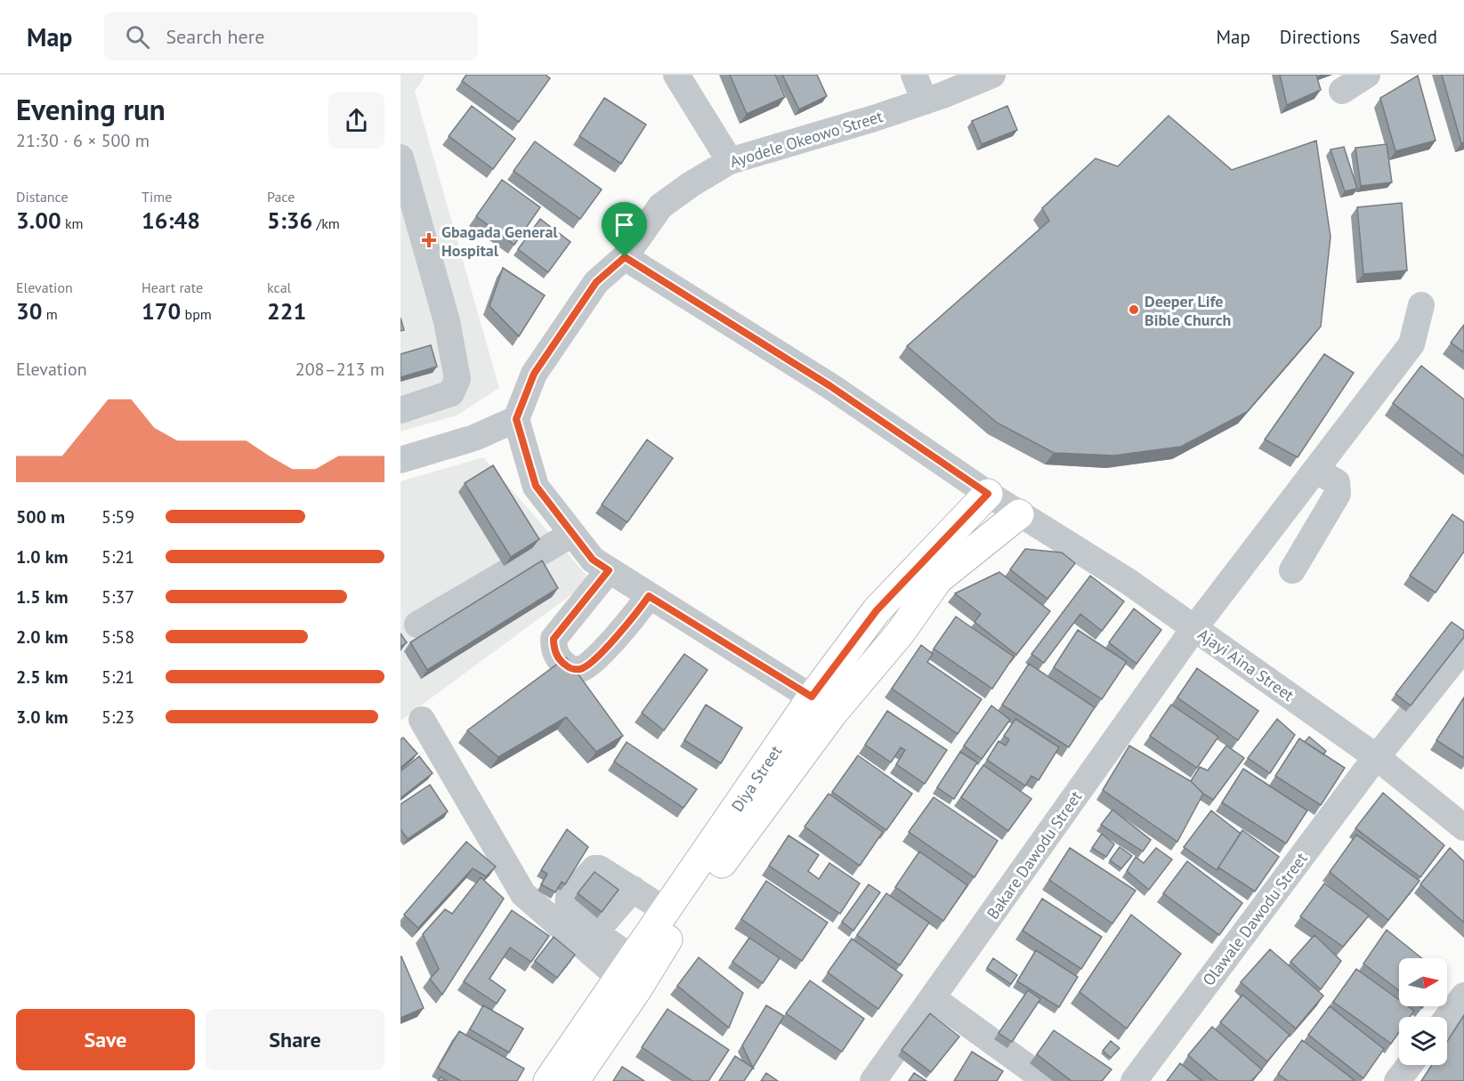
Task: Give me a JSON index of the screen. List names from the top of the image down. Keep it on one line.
{"streets":{"main road":["Diya Street"],"street":["Ayodele Okeowo Street","Ajayi Aina Street","Bakare Dawodu Street","Olawale Dawodu Street"]},"crossings":[["Ayodele Okeowo Street","Ajayi Aina Street"],["Ajayi Aina Street","Diya Street"],["Ajayi Aina Street","Bakare Dawodu Street"],["Ajayi Aina Street","Olawale Dawodu Street"]],"places":{"health":["Gbagada General Hospital"],"other":["Deeper Life Bible Church"]},"north":"right","page":{"header":"Map","search":"Search here","nav":["Map","Directions","Saved"],"heading":["Evening run","21:30 · 6 × 500 m"],"stats":[["Distance","3.00 km"],["Time","16:48"],["Pace","5:36 /km"],["Elevation","30 m"],["Heart rate","170 bpm"],["kcal","221"]],"chart":["Elevation","208–213 m"],"list":[{"name":"500 m","note":"5:59"},{"name":"1.0 km","note":"5:21"},{"name":"1.5 km","note":"5:37"},{"name":"2.0 km","note":"5:58"},{"name":"2.5 km","note":"5:21"},{"name":"3.0 km","note":"5:23"}],"buttons":["Save","Share"]}}
